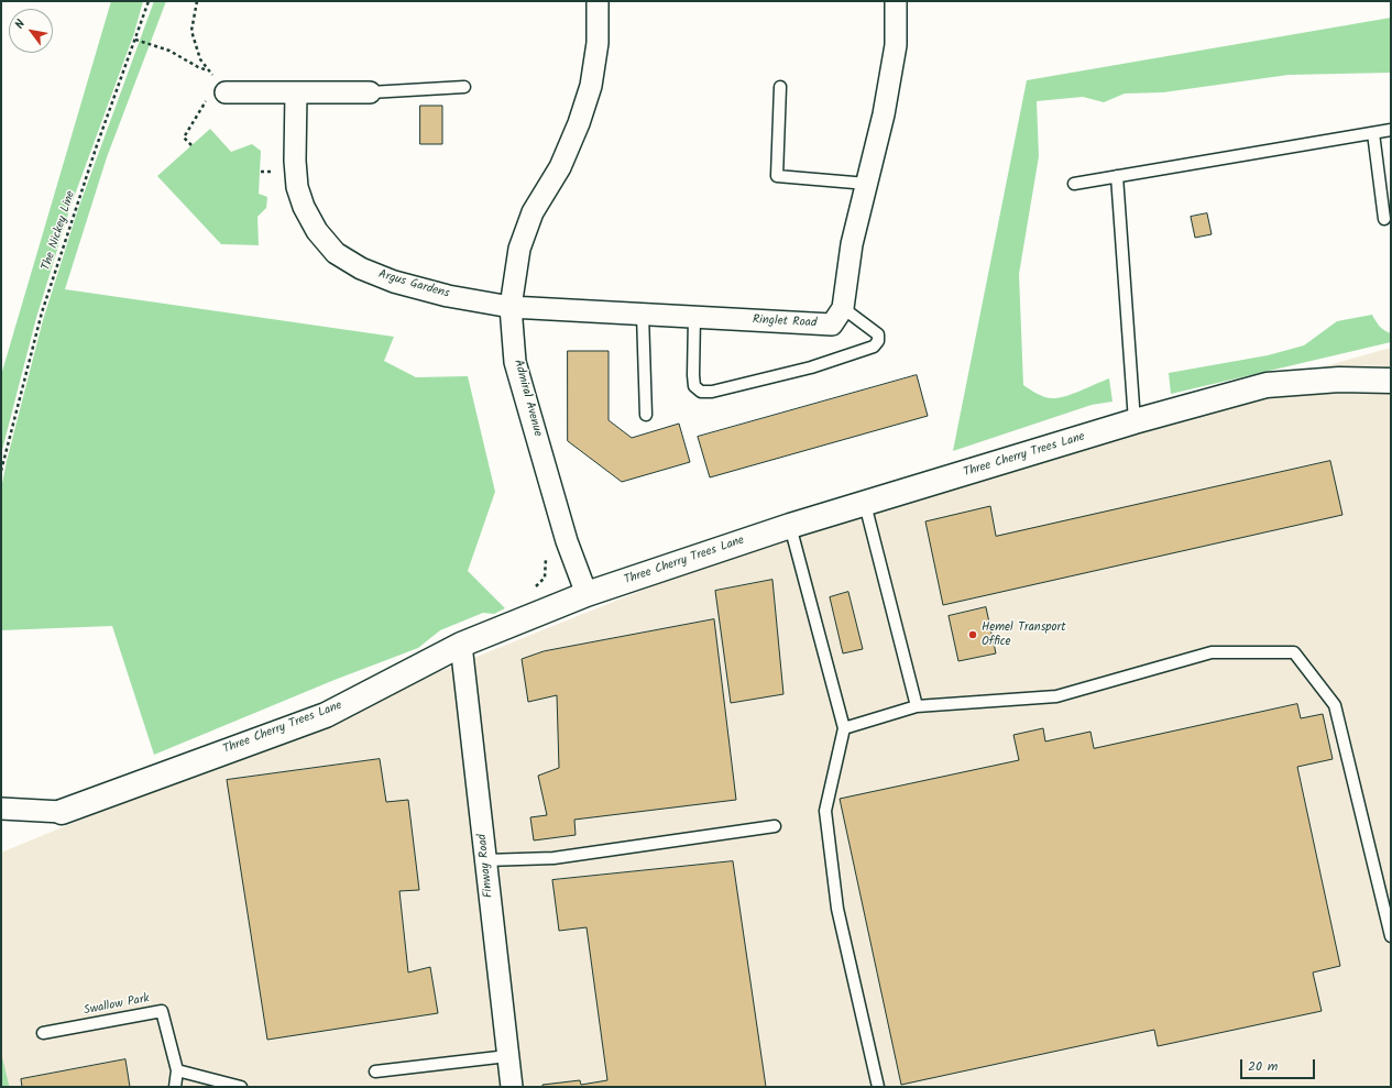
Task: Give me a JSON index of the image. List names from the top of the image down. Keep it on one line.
{"streets":{"street":["Argus Gardens","Ringlet Road","Admiral Avenue","Three Cherry Trees Lane","Finway Road"],"lane":["Swallow Park"],"path":["The Nickey Line"]},"crossings":[["Argus Gardens","Ringlet Road"],["Argus Gardens","Admiral Avenue"],["Ringlet Road","Admiral Avenue"],["Admiral Avenue","Three Cherry Trees Lane"],["Three Cherry Trees Lane","Finway Road"]],"places":["Hemel Transport Office"],"scale_bar":"20 m","north":"top left"}
